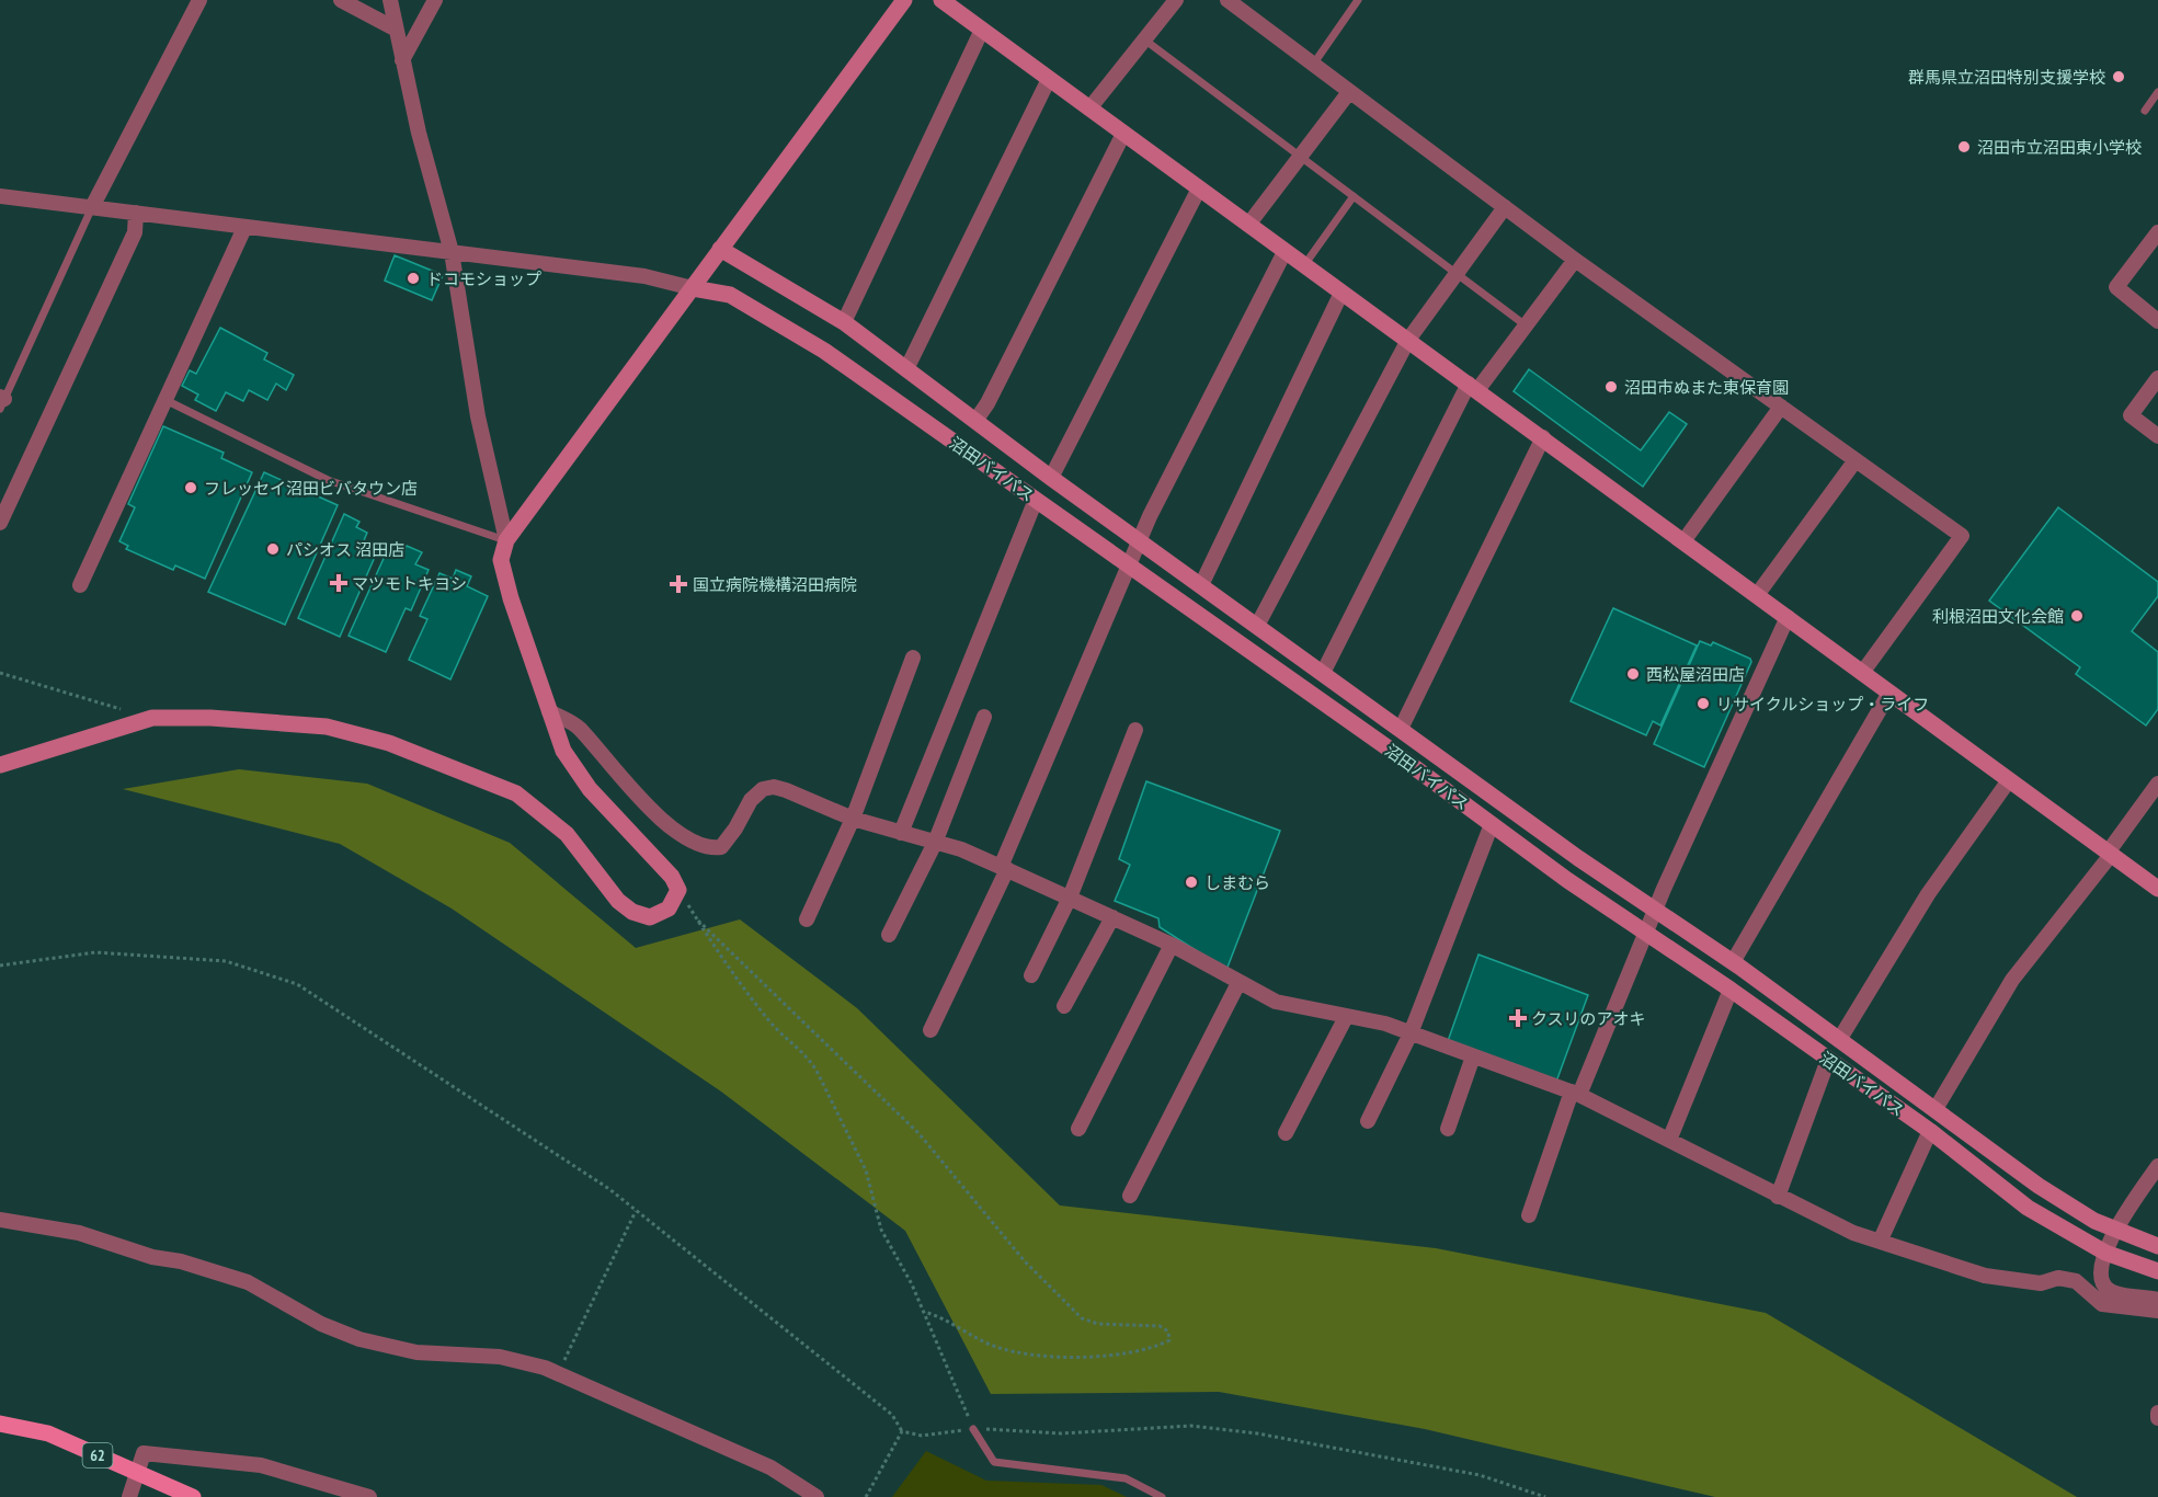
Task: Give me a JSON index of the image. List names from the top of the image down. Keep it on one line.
{"streets":{"main road":["62"],"street":["沼田バイパス"]},"places":{"other":["群馬県立沼田特別支援学校","沼田市立沼田東小学校","ドコモショップ","沼田市ぬまた東保育園","フレッセイ沼田ビバタウン店","パシオス 沼田店","利根沼田文化会館","西松屋沼田店","リサイクルショップ・ライフ","しまむら"],"health":["マツモトキヨシ","国立病院機構沼田病院","クスリのアオキ"]}}
